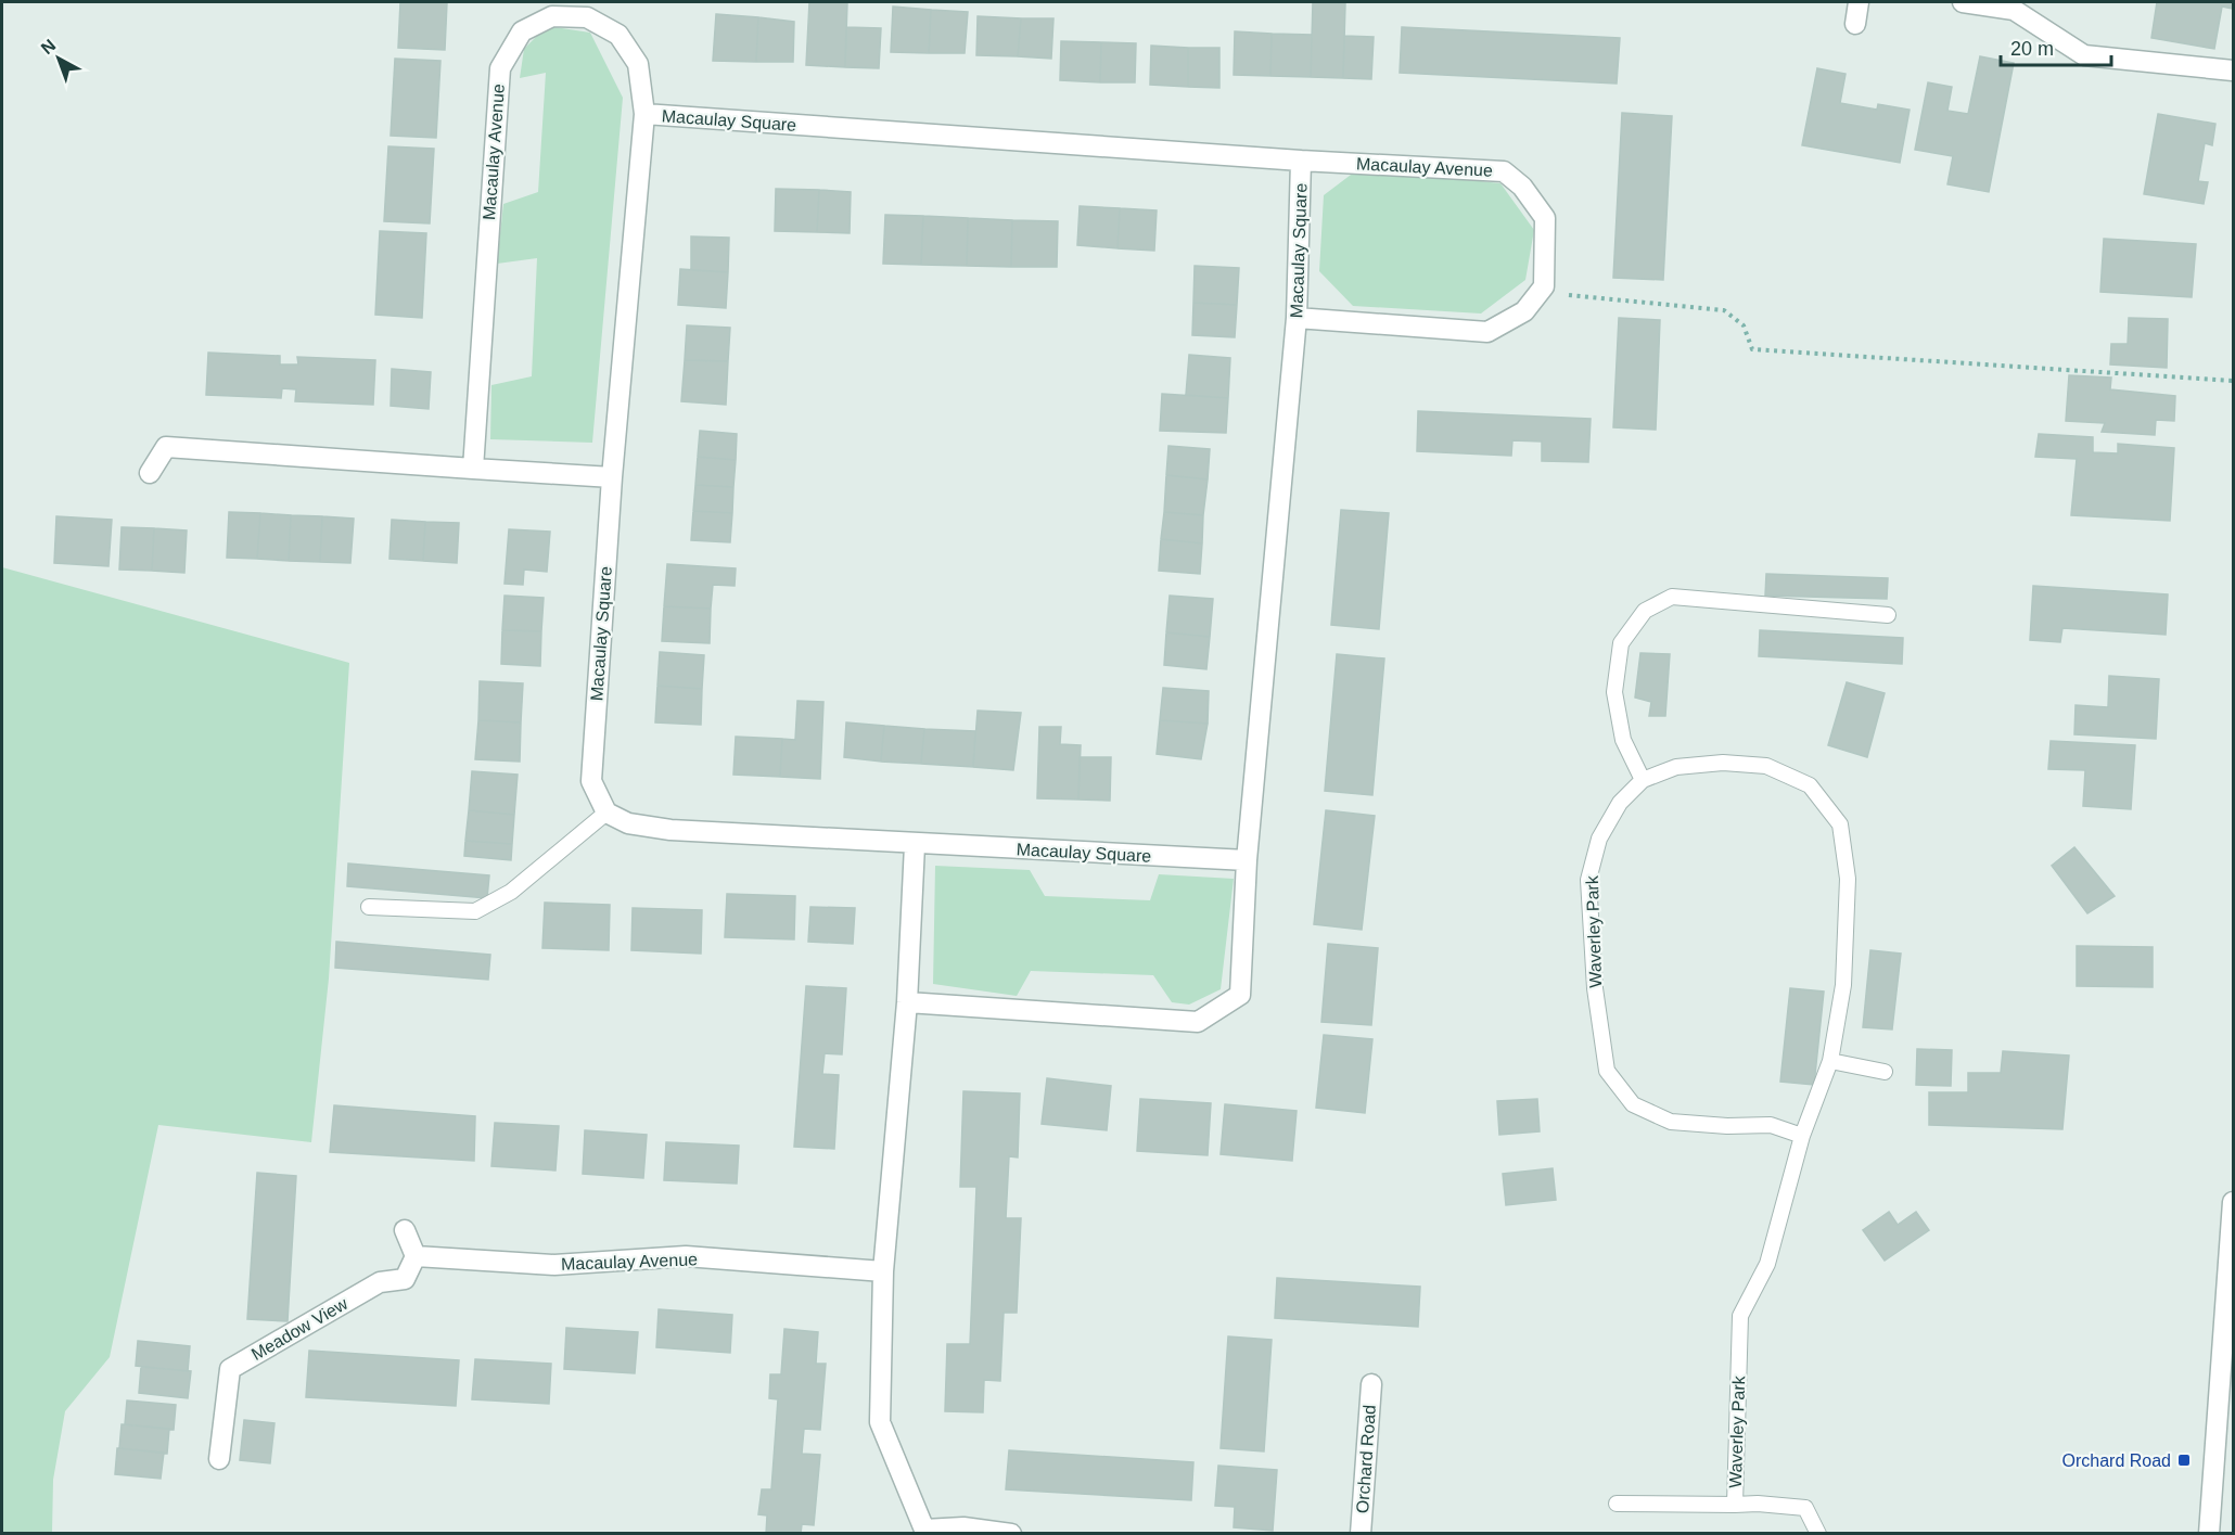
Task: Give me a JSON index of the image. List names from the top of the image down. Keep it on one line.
{"streets":{"street":["Macaulay Square","Macaulay Avenue","Meadow View","Orchard Road"],"lane":["Waverley Park"]},"crossings":[["Macaulay Square","Macaulay Avenue"],["Macaulay Avenue","Meadow View"]],"places":{"transit":["Orchard Road"]},"scale_bar":"20 m","north":"top left"}
